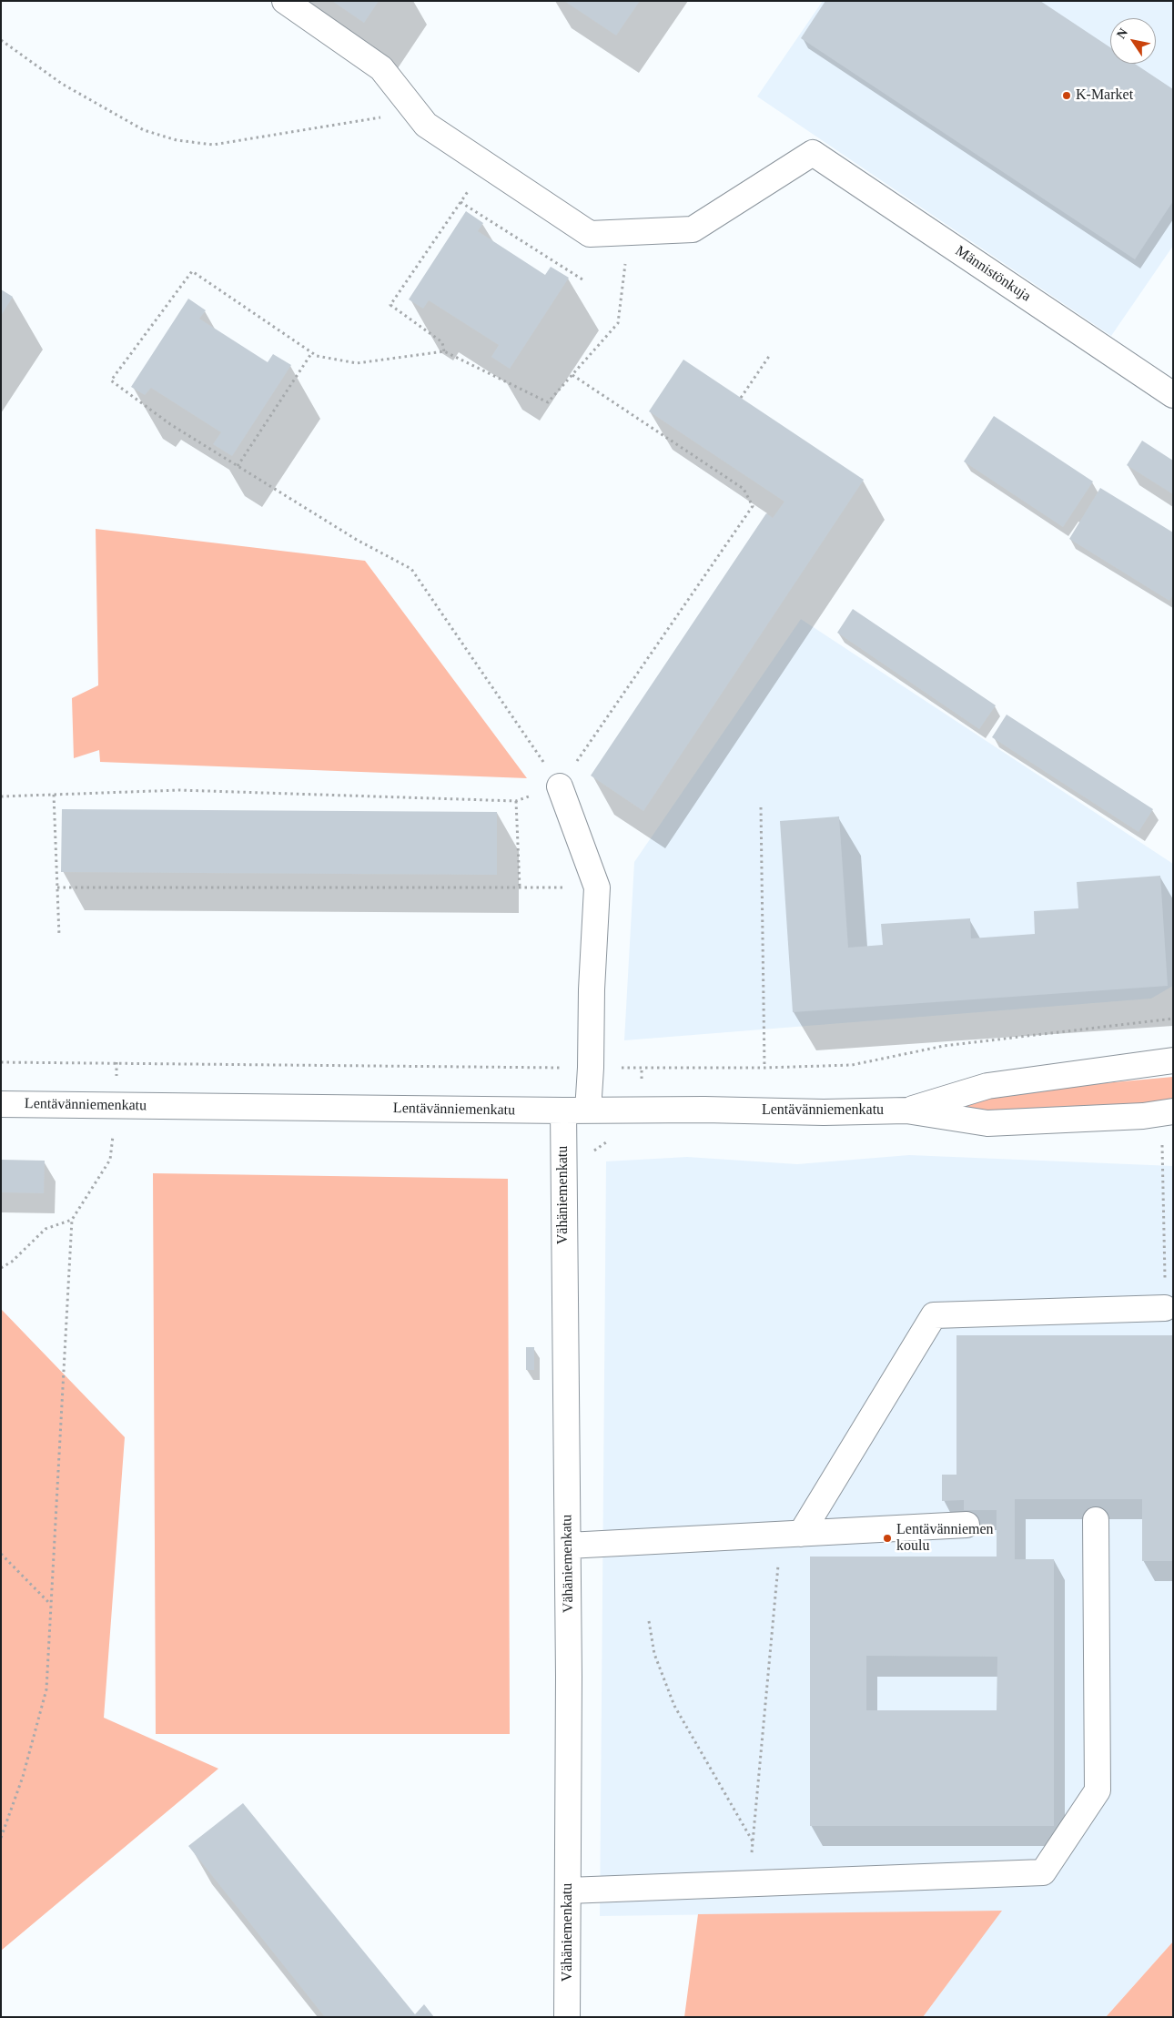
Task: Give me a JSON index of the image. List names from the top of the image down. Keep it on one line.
{"streets":{"street":["Männistönkuja","Lentävänniemenkatu","Vähäniemenkatu"]},"crossings":[["Lentävänniemenkatu","Vähäniemenkatu"]],"places":["K-Market","Lentävänniemen koulu"],"north":"top left"}
